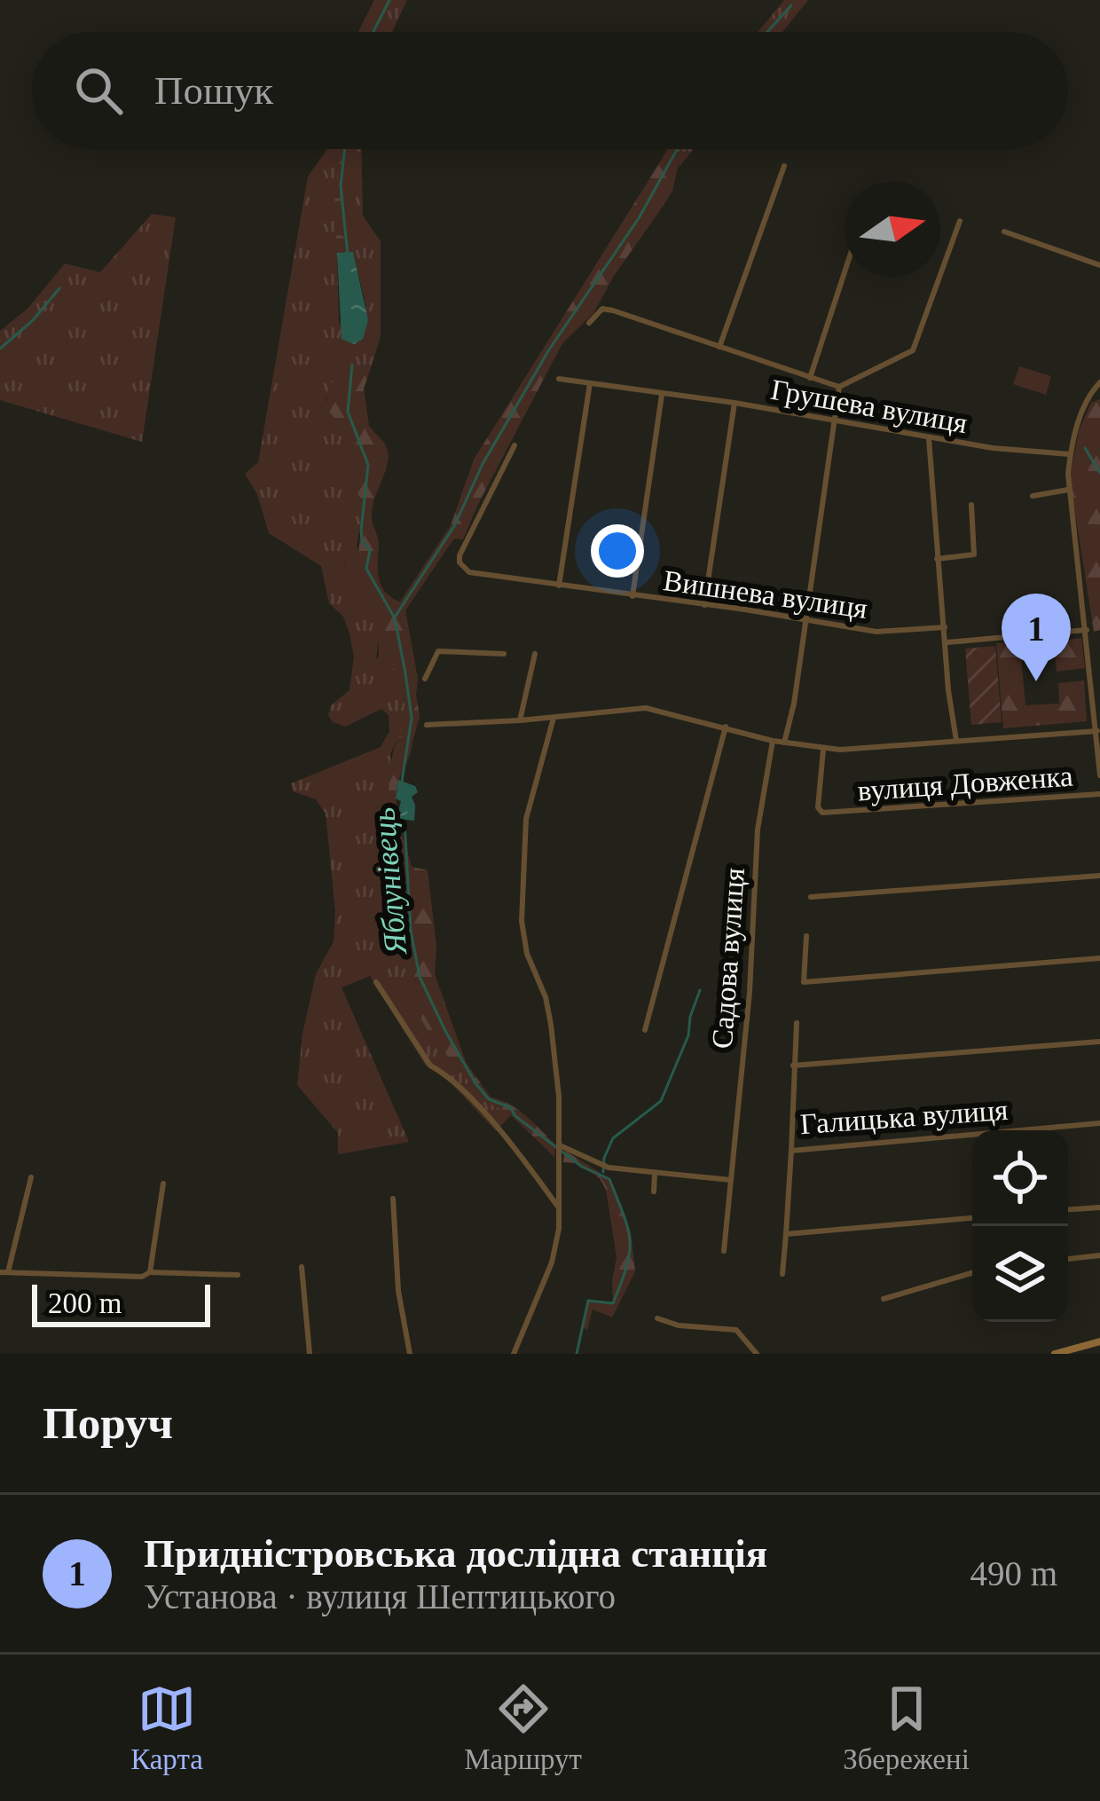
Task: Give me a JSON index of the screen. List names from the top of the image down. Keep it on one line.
{"streets":{"street":["Грушева вулиця","Вишнева вулиця","вулиця Довженка","Садова вулиця","Галицька вулиця"]},"water":["Яблунівець"],"scale_bar":"200 m","north":"right","page":{"search":"Пошук","pins":"1","scale":"200 m","heading":"Поруч","list":[{"mark":"1","name":"Придністровська дослідна станція","note":"Установа · вулиця Шептицького","value":"490 m"}],"nav":["Карта","Маршрут","Збережені"]}}
